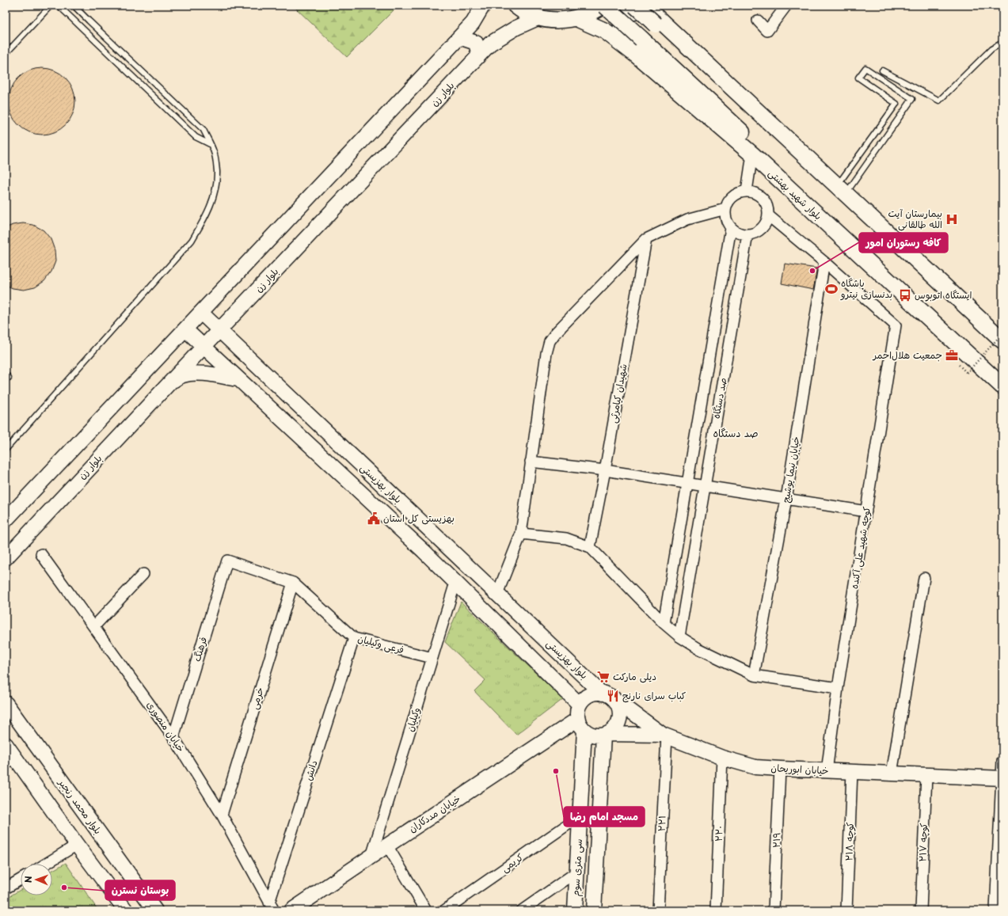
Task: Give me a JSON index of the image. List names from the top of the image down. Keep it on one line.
{"streets":{"main road":["بلوار زن","بلوار شهید بهشتی","بلوار بهزیستی","خیابان ابوریحان","بلوار محمد رنجبر","خیابان مددکاران","سی متری سوم"],"street":["شهیدان کیامرثی","صد دستگاه","خیابان نیما یوشیج","کوچه شهید علی آکنده","فرعی وکیلیان","فرهنگ","خرمی","وکیلیان","خیابان منصوری","دانش","۲۲۱","۲۲۰","۲۱۹","کوچه ۲۱۸","کوچه ۲۱۷","کریمی"]},"crossings":[["بلوار زن","بلوار بهزیستی"],["خیابان نیما یوشیج","کوچه شهید علی آکنده"],["بلوار بهزیستی","خیابان ابوریحان"],["بلوار بهزیستی","خیابان مددکاران"],["بلوار بهزیستی","سی متری سوم"],["کوچه شهید علی آکنده","خیابان ابوریحان"],["فرعی وکیلیان","فرهنگ"],["فرعی وکیلیان","خرمی"],["فرعی وکیلیان","وکیلیان"],["فرعی وکیلیان","دانش"],["فرهنگ","خرمی"],["فرهنگ","خیابان منصوری"],["خرمی","خیابان منصوری"],["وکیلیان","خیابان مددکاران"],["خیابان منصوری","دانش"],["خیابان ابوریحان","خیابان مددکاران"],["خیابان ابوریحان","۲۲۱"],["خیابان ابوریحان","۲۲۰"],["خیابان ابوریحان","۲۱۹"],["خیابان ابوریحان","کوچه ۲۱۸"],["خیابان ابوریحان","کوچه ۲۱۷"],["خیابان ابوریحان","سی متری سوم"],["خیابان مددکاران","سی متری سوم"],["کریمی","سی متری سوم"]],"districts":["صد دستگاه"],"places":{"hospital":["بیمارستان آیت الله طالقانی"],"other":["کافه رستوران امور","مسجد امام رضا","بوستان نسترن"],"sports":["باشگاه بدنسازی نیترو"],"bus stop":["ایستگاه اتوبوس"],"office":["جمعیت هلال‌احمر"],"public building":["بهزیستی کل استان"],"supermarket":["دیلی مارکت"],"restaurant":["کباب سرای نارنج"]},"north":"left"}
